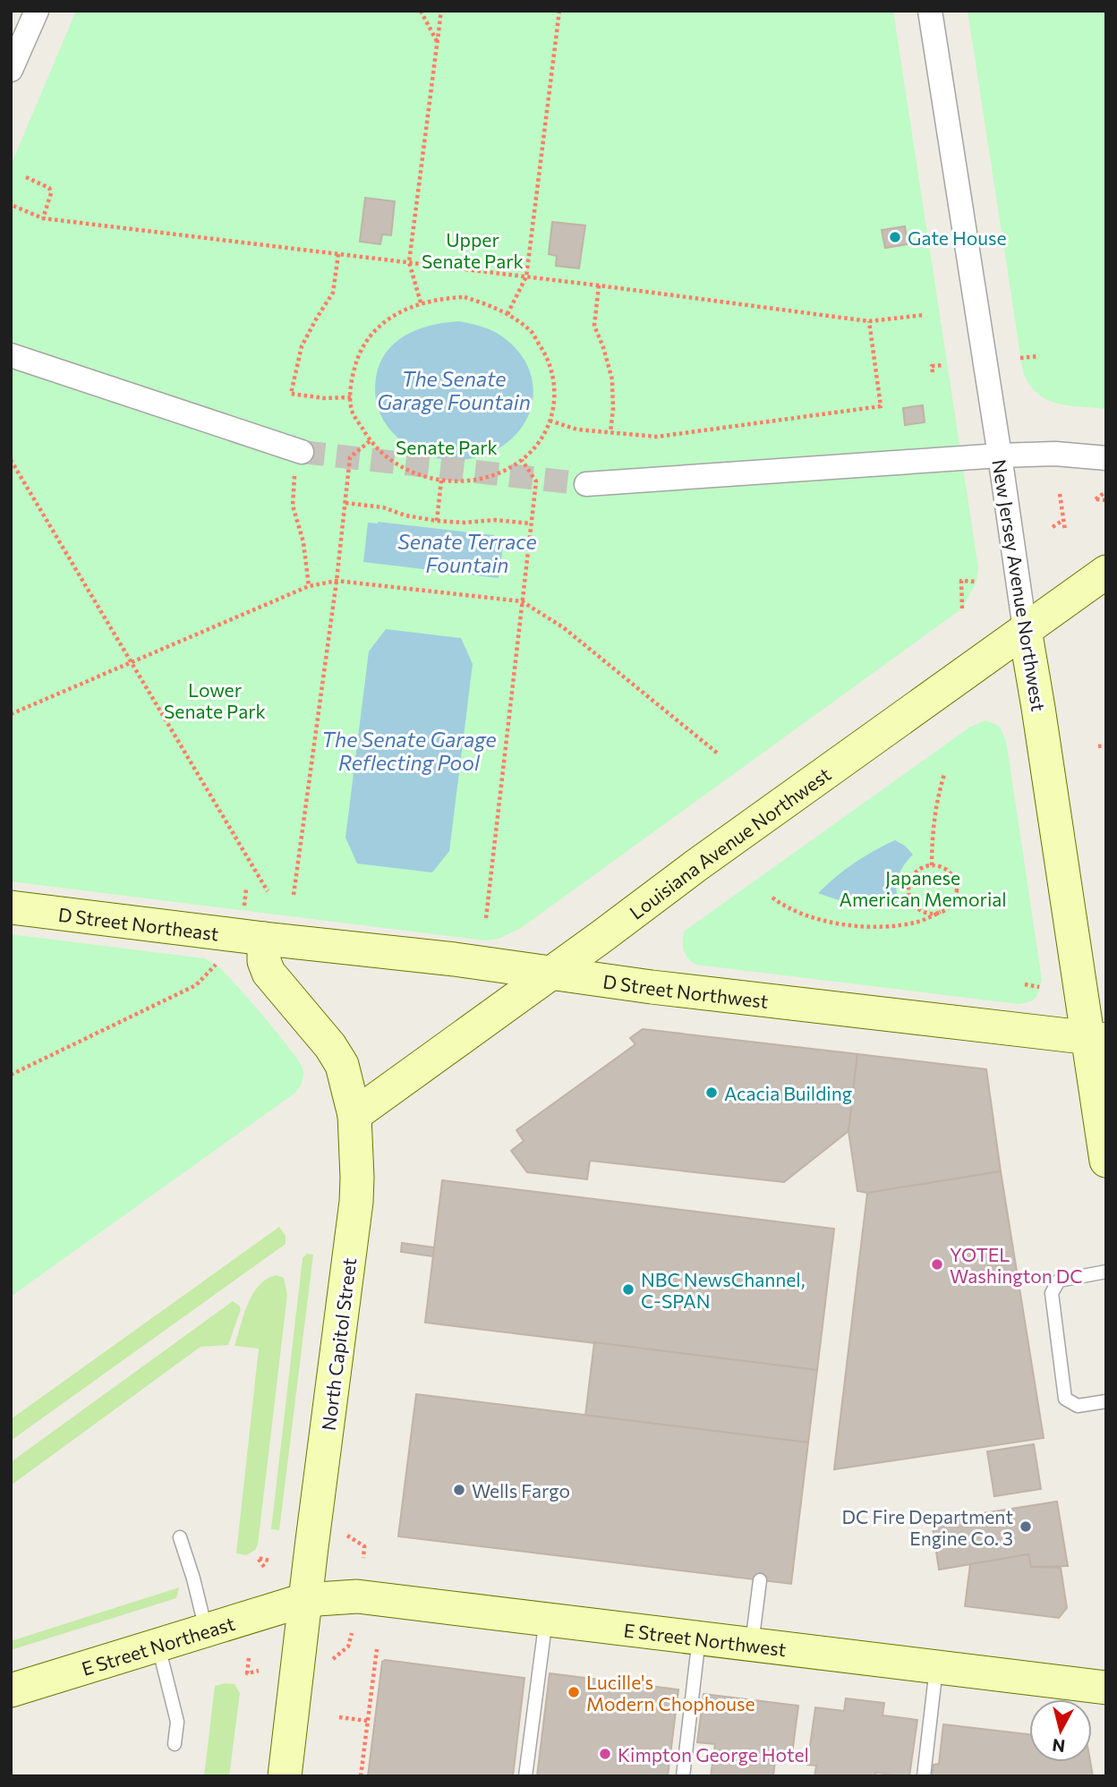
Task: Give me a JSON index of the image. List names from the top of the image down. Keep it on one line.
{"streets":{"main road":["New Jersey Avenue Northwest","Louisiana Avenue Northwest","D Street Northeast","D Street Northwest","North Capitol Street","E Street Northwest","E Street Northeast"]},"crossings":[["New Jersey Avenue Northwest","Louisiana Avenue Northwest"],["New Jersey Avenue Northwest","D Street Northwest"],["Louisiana Avenue Northwest","D Street Northwest"],["Louisiana Avenue Northwest","North Capitol Street"],["D Street Northeast","D Street Northwest"],["D Street Northeast","North Capitol Street"],["D Street Northwest","North Capitol Street"],["North Capitol Street","E Street Northwest"],["North Capitol Street","E Street Northeast"],["E Street Northwest","E Street Northeast"]],"water":["The Senate Garage Fountain","Senate Terrace Fountain","The Senate Garage Reflecting Pool"],"parks":["Upper Senate Park","Senate Park","Lower Senate Park","Japanese American Memorial"],"places":["Gate House","Acacia Building","YOTEL Washington DC","NBC NewsChannel, C-SPAN","Wells Fargo","DC Fire Department Engine Co. 3","Lucille's Modern Chophouse","Kimpton George Hotel"],"north":"bottom"}
